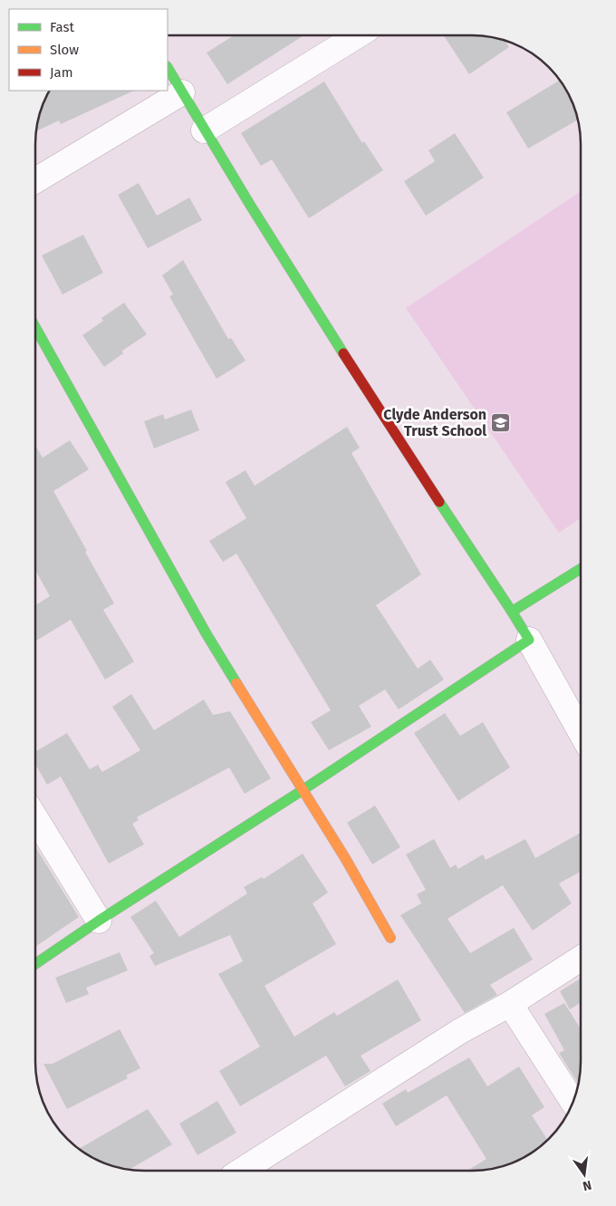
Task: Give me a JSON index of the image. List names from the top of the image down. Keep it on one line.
{"places":{"school or university":["Clyde Anderson Trust School"]},"legend":["Fast","Slow","Jam"],"north":"bottom"}
